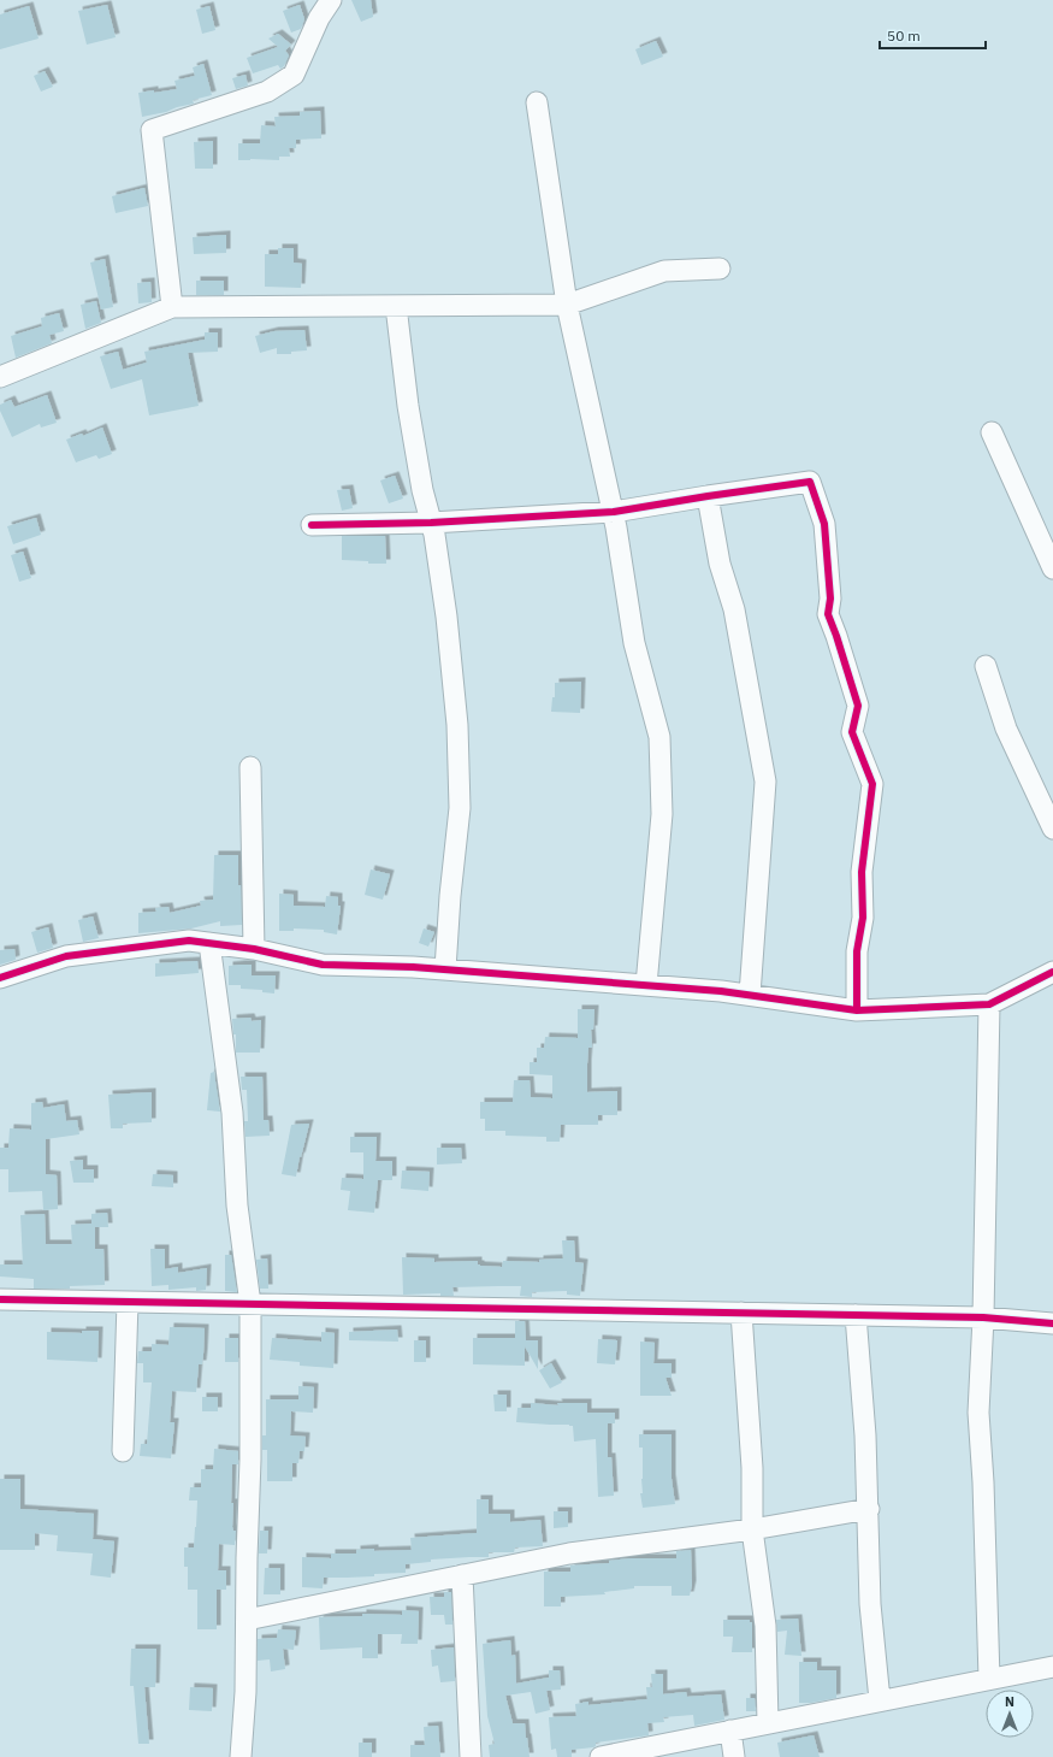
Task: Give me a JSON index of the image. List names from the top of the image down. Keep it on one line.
{"scale_bar":"50 m","north":"top"}
